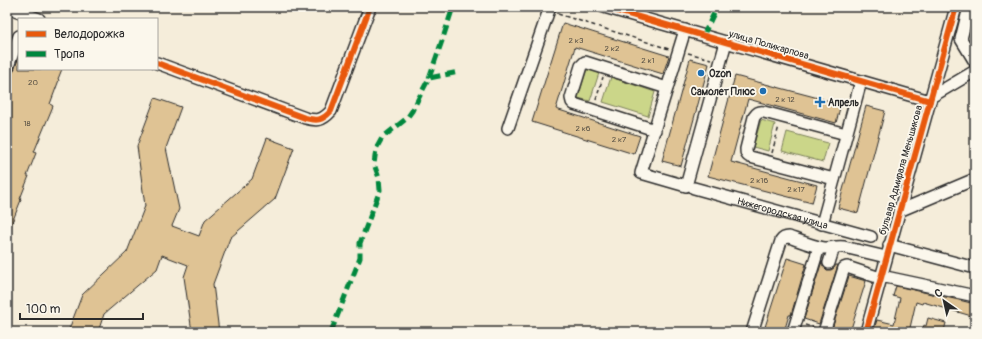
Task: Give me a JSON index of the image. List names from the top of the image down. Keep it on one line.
{"streets":{"street":["улица Поликарпова","бульвар Адмирала Меньшикова","Нижегородская улица"]},"crossings":[["улица Поликарпова","бульвар Адмирала Меньшикова"]],"places":{"other":["Ozon","Самолет Плюс"],"health":["Апрель"]},"house_numbers":["2 к3","2 к2","2 к1","20","2 к 12","18","2 к6","2 к7","2 к16","2 к17"],"legend":["Велодорожка","Тропа"],"scale_bar":"100 m","north":"top left"}
